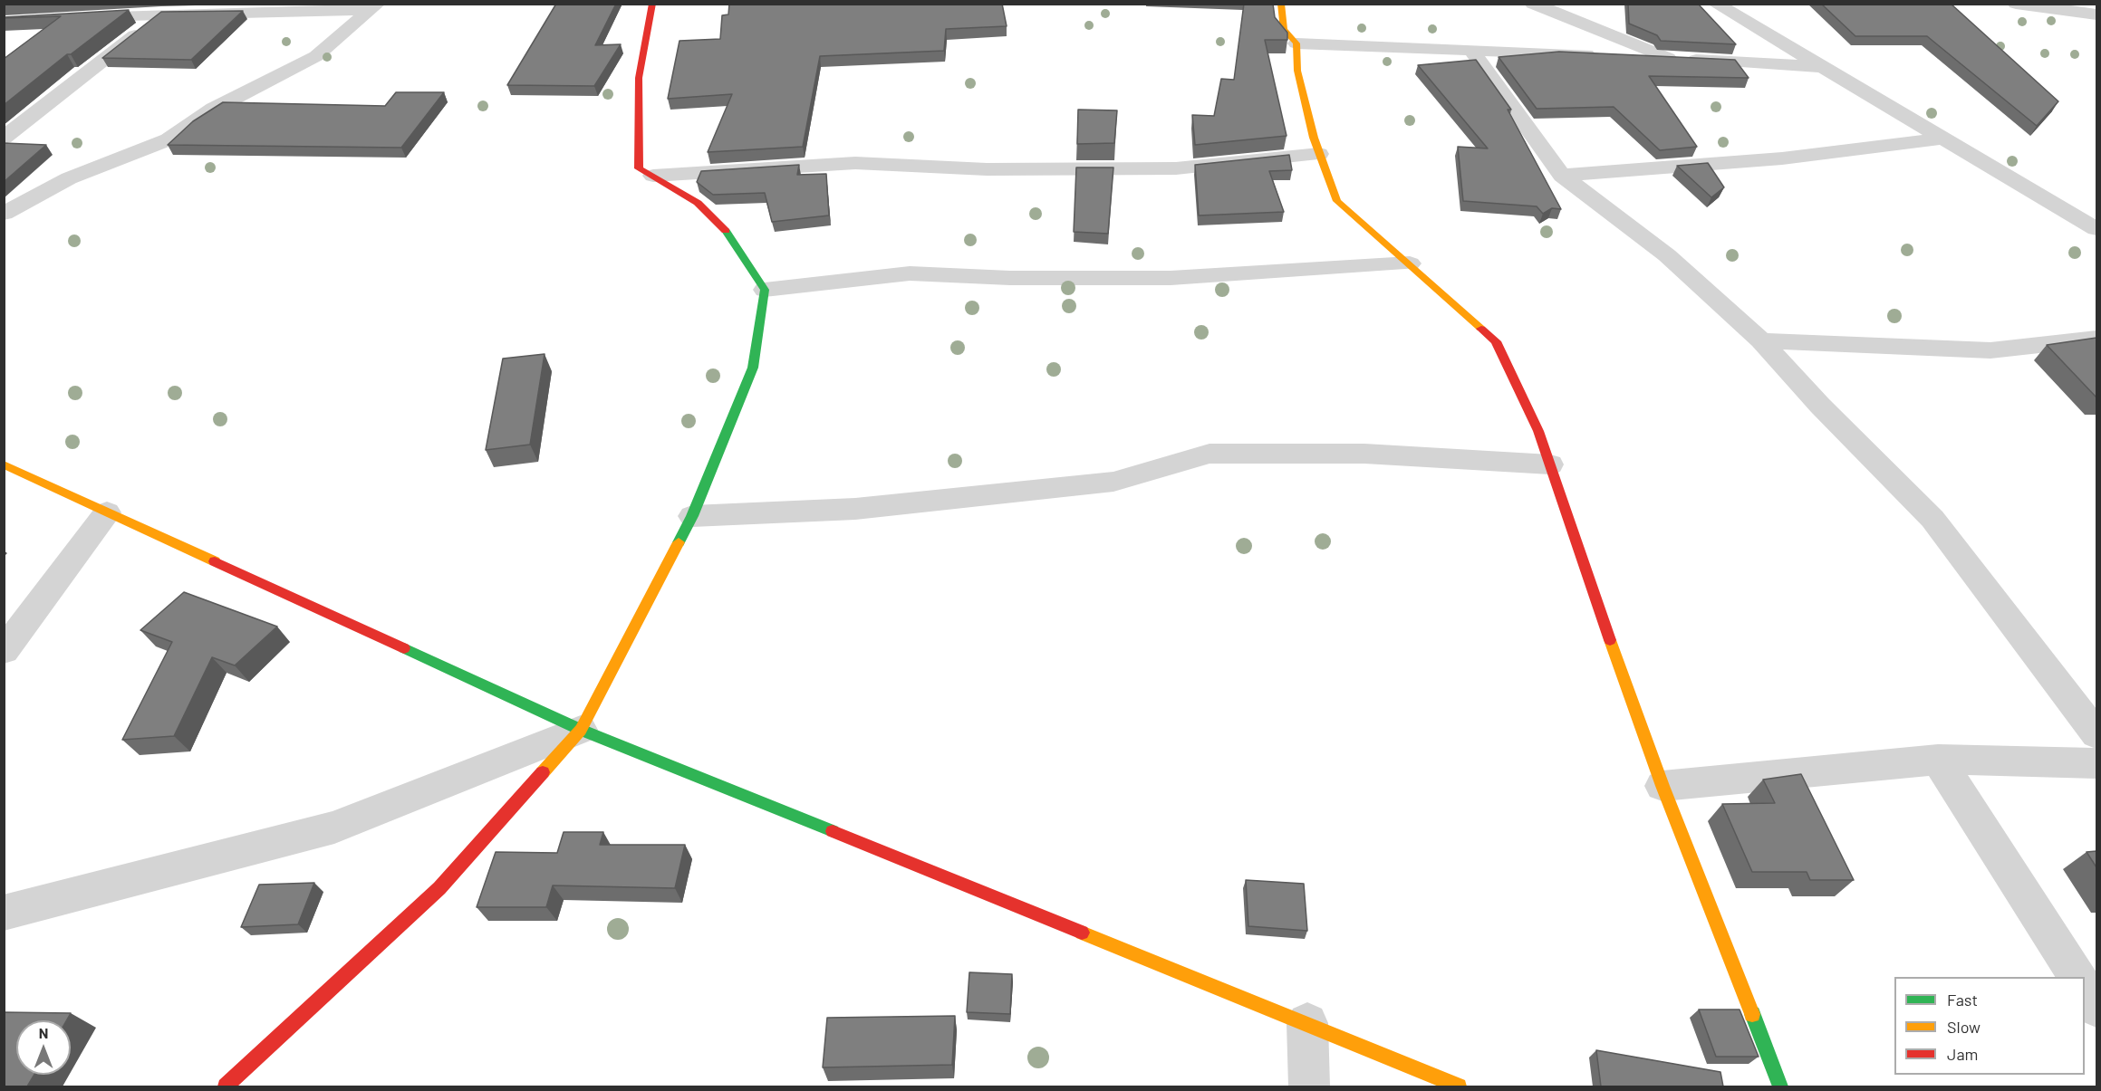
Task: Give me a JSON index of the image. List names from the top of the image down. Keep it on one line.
{"legend":["Fast","Slow","Jam"],"north":"top"}
